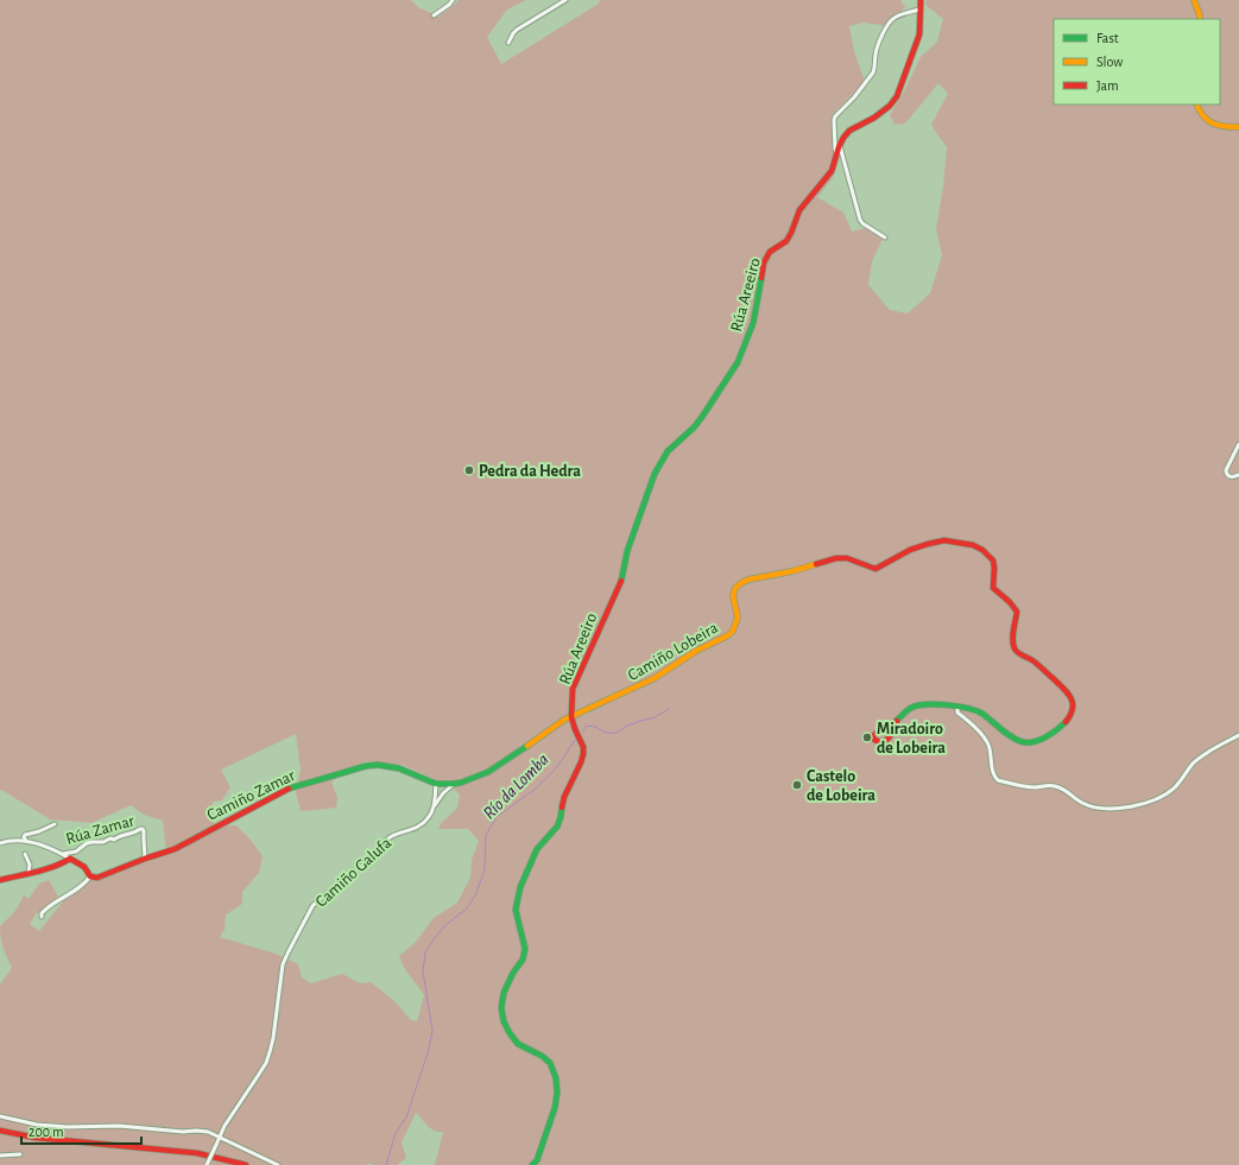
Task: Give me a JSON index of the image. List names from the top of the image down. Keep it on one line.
{"streets":{"main road":["Rúa Areeiro","Camiño Lobeira","Camiño Zamar","Rúa Zamar"],"street":["Camiño Galufa"]},"crossings":[["Rúa Areeiro","Camiño Lobeira"],["Rúa Areeiro","Camiño Zamar"],["Camiño Lobeira","Camiño Zamar"],["Camiño Zamar","Rúa Zamar"],["Camiño Zamar","Camiño Galufa"]],"water":["Río da Lomba"],"places":["Pedra da Hedra","Miradoiro de Lobeira","Castelo de Lobeira"],"legend":["Fast","Slow","Jam"],"scale_bar":"200 m"}
